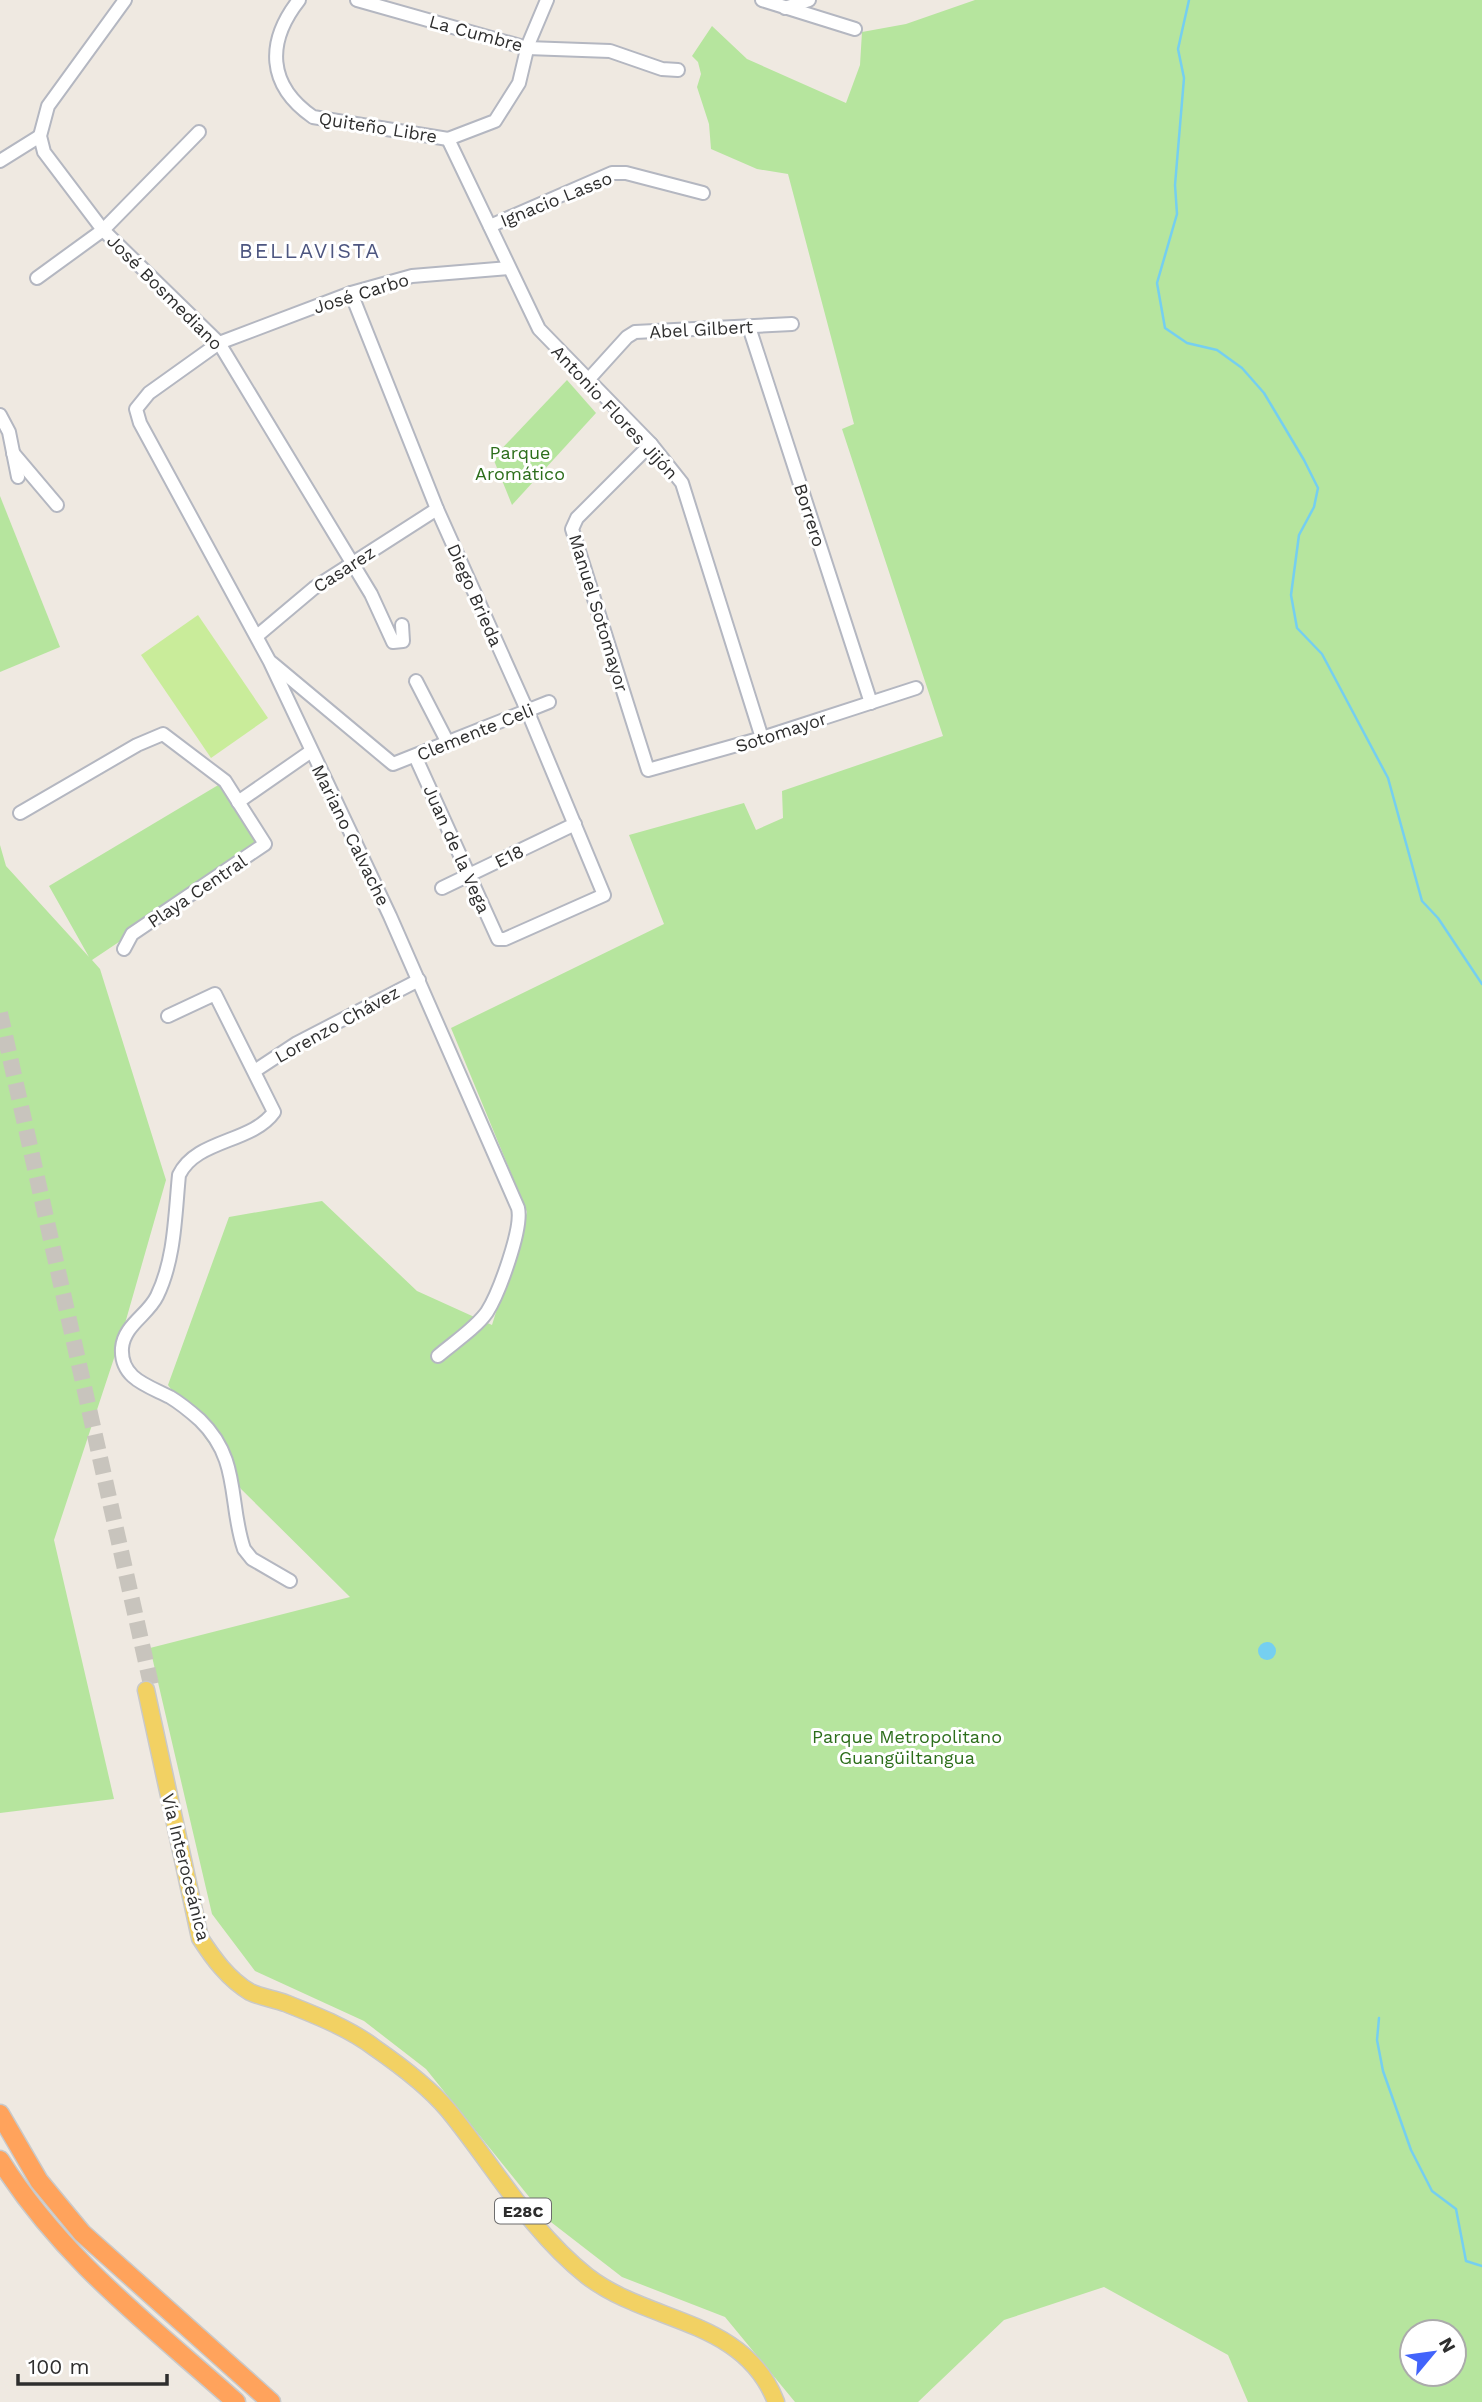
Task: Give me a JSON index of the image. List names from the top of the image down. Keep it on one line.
{"streets":{"main road":["Vía Interoceánica","E28C"],"street":["La Cumbre","Quiteño Libre","Ignacio Lasso","José Bosmediano","José Carbo","Abel Gilbert","Antonio Flores Jijón","Borrero","Casarez","Diego Brieda","Manuel Sotomayor","Clemente Celi","Sotomayor","Mariano Calvache","Juan de la Vega","E18","Playa Central","Lorenzo Chávez"]},"crossings":[["La Cumbre","Quiteño Libre"],["Quiteño Libre","Antonio Flores Jijón"],["Ignacio Lasso","Antonio Flores Jijón"],["José Bosmediano","José Carbo"],["José Bosmediano","Casarez"],["José Bosmediano","Mariano Calvache"],["José Carbo","Antonio Flores Jijón"],["José Carbo","Diego Brieda"],["José Carbo","Mariano Calvache"],["Abel Gilbert","Antonio Flores Jijón"],["Abel Gilbert","Borrero"],["Antonio Flores Jijón","Manuel Sotomayor"],["Antonio Flores Jijón","Sotomayor"],["Borrero","Sotomayor"],["Casarez","Diego Brieda"],["Casarez","Mariano Calvache"],["Diego Brieda","Clemente Celi"],["Diego Brieda","Juan de la Vega"],["Diego Brieda","E18"],["Manuel Sotomayor","Sotomayor"],["Clemente Celi","Mariano Calvache"],["Clemente Celi","Juan de la Vega"],["Mariano Calvache","Lorenzo Chávez"],["Juan de la Vega","E18"]],"districts":["BELLAVISTA"],"parks":["Parque Aromático","Parque Metropolitano Guangüiltangua"],"scale_bar":"100 m","north":"top right"}
